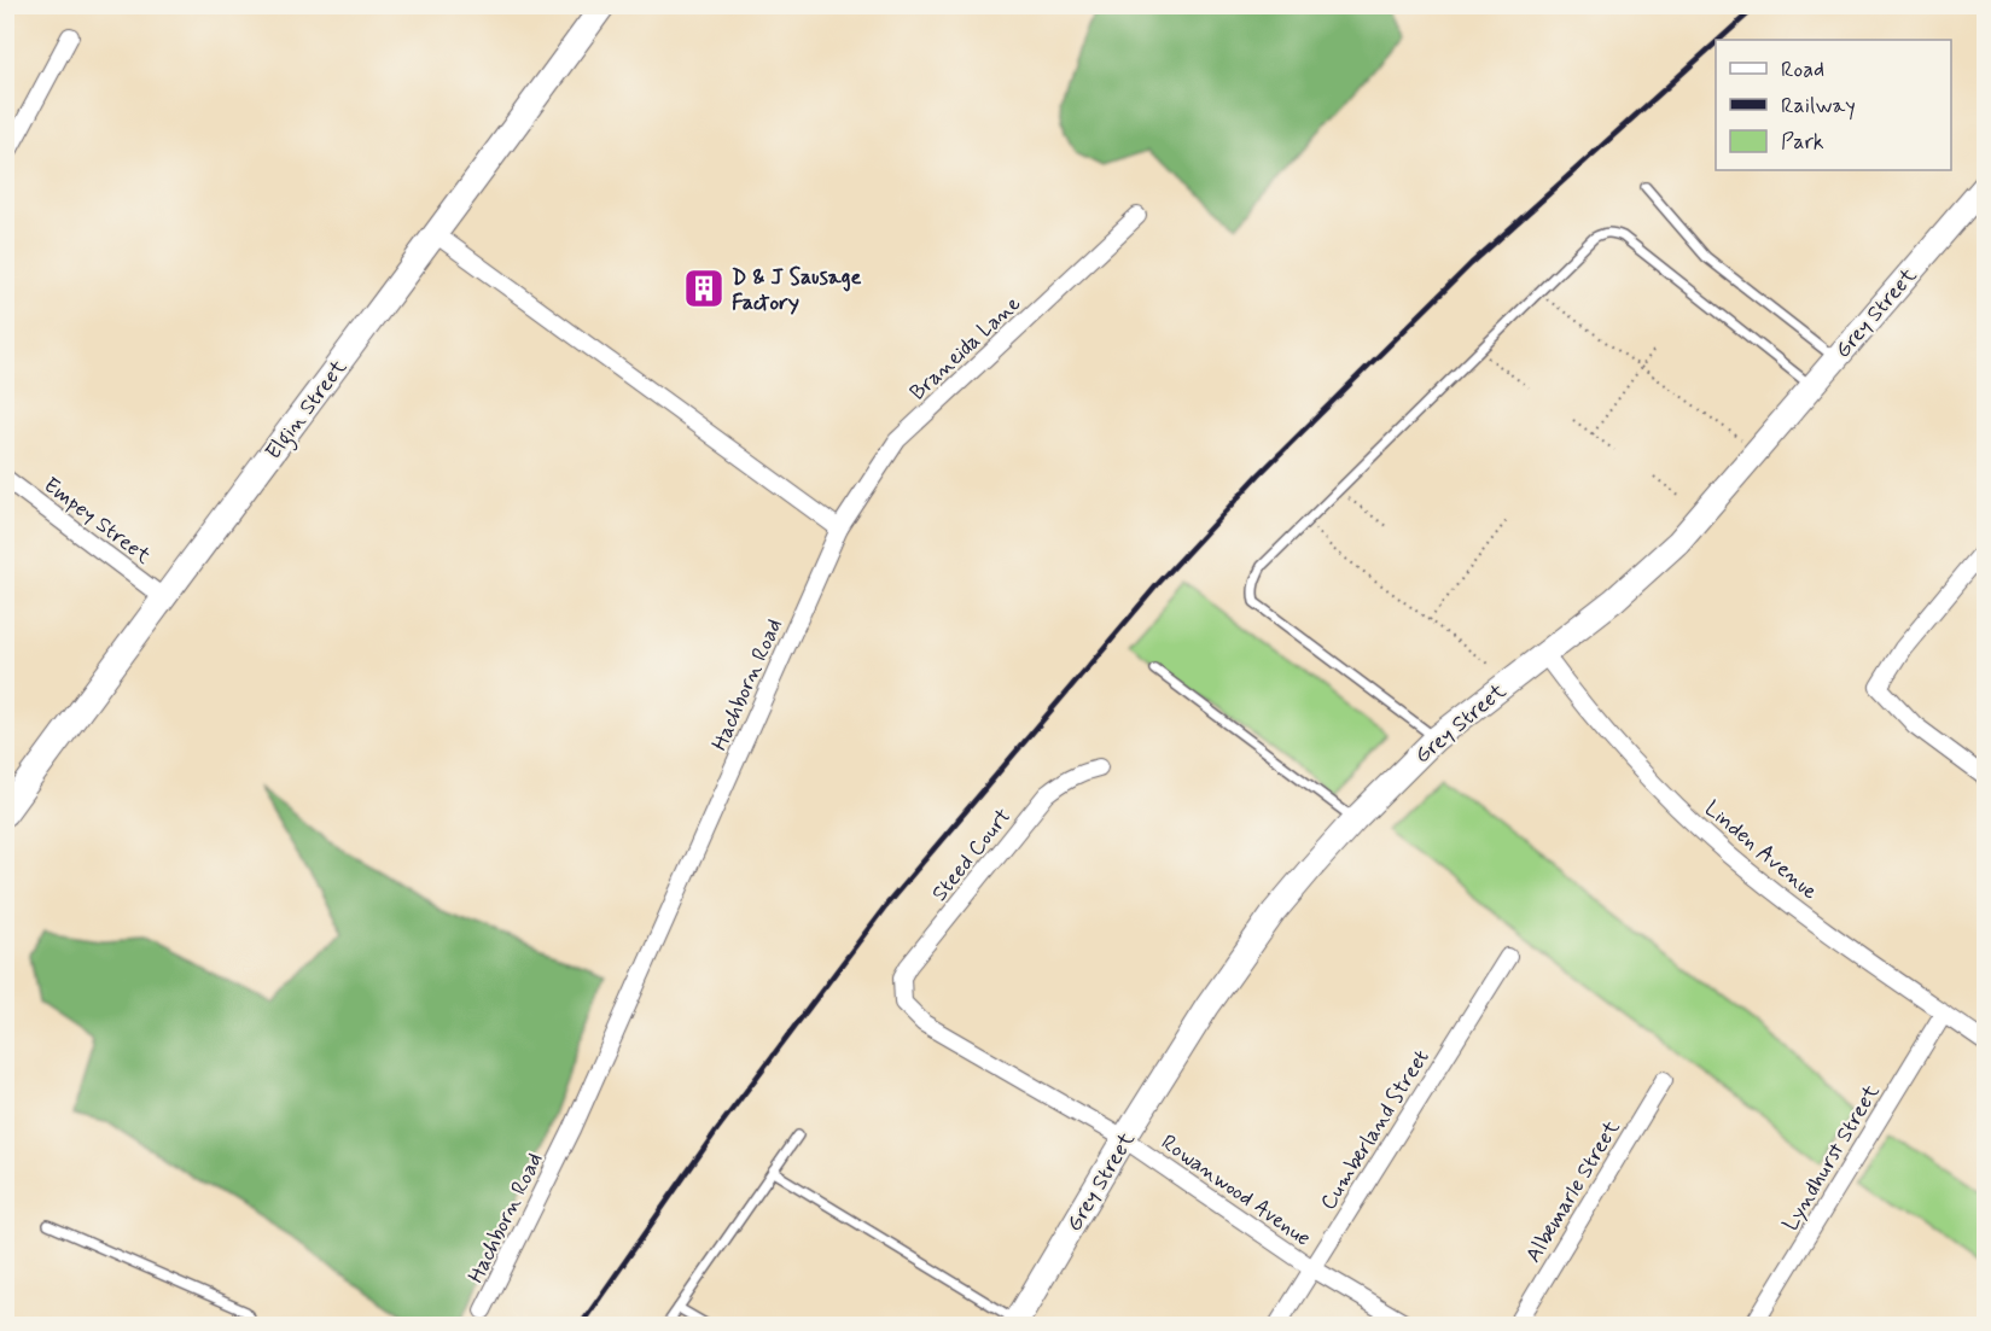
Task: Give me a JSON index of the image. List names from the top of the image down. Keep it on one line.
{"streets":{"street":["Grey Street","Braneida Lane","Elgin Street","Empey Street","Hachborn Road","Linden Avenue","Steed Court","Cumberland Street","Lyndhurst Street","Rowanwood Avenue","Albemarle Street"]},"crossings":[["Grey Street","Linden Avenue"],["Grey Street","Rowanwood Avenue"],["Braneida Lane","Hachborn Road"],["Elgin Street","Empey Street"],["Linden Avenue","Lyndhurst Street"],["Steed Court","Rowanwood Avenue"],["Cumberland Street","Rowanwood Avenue"]],"places":{"building":["D & J Sausage Factory"]},"legend":["Road","Railway","Park"]}
